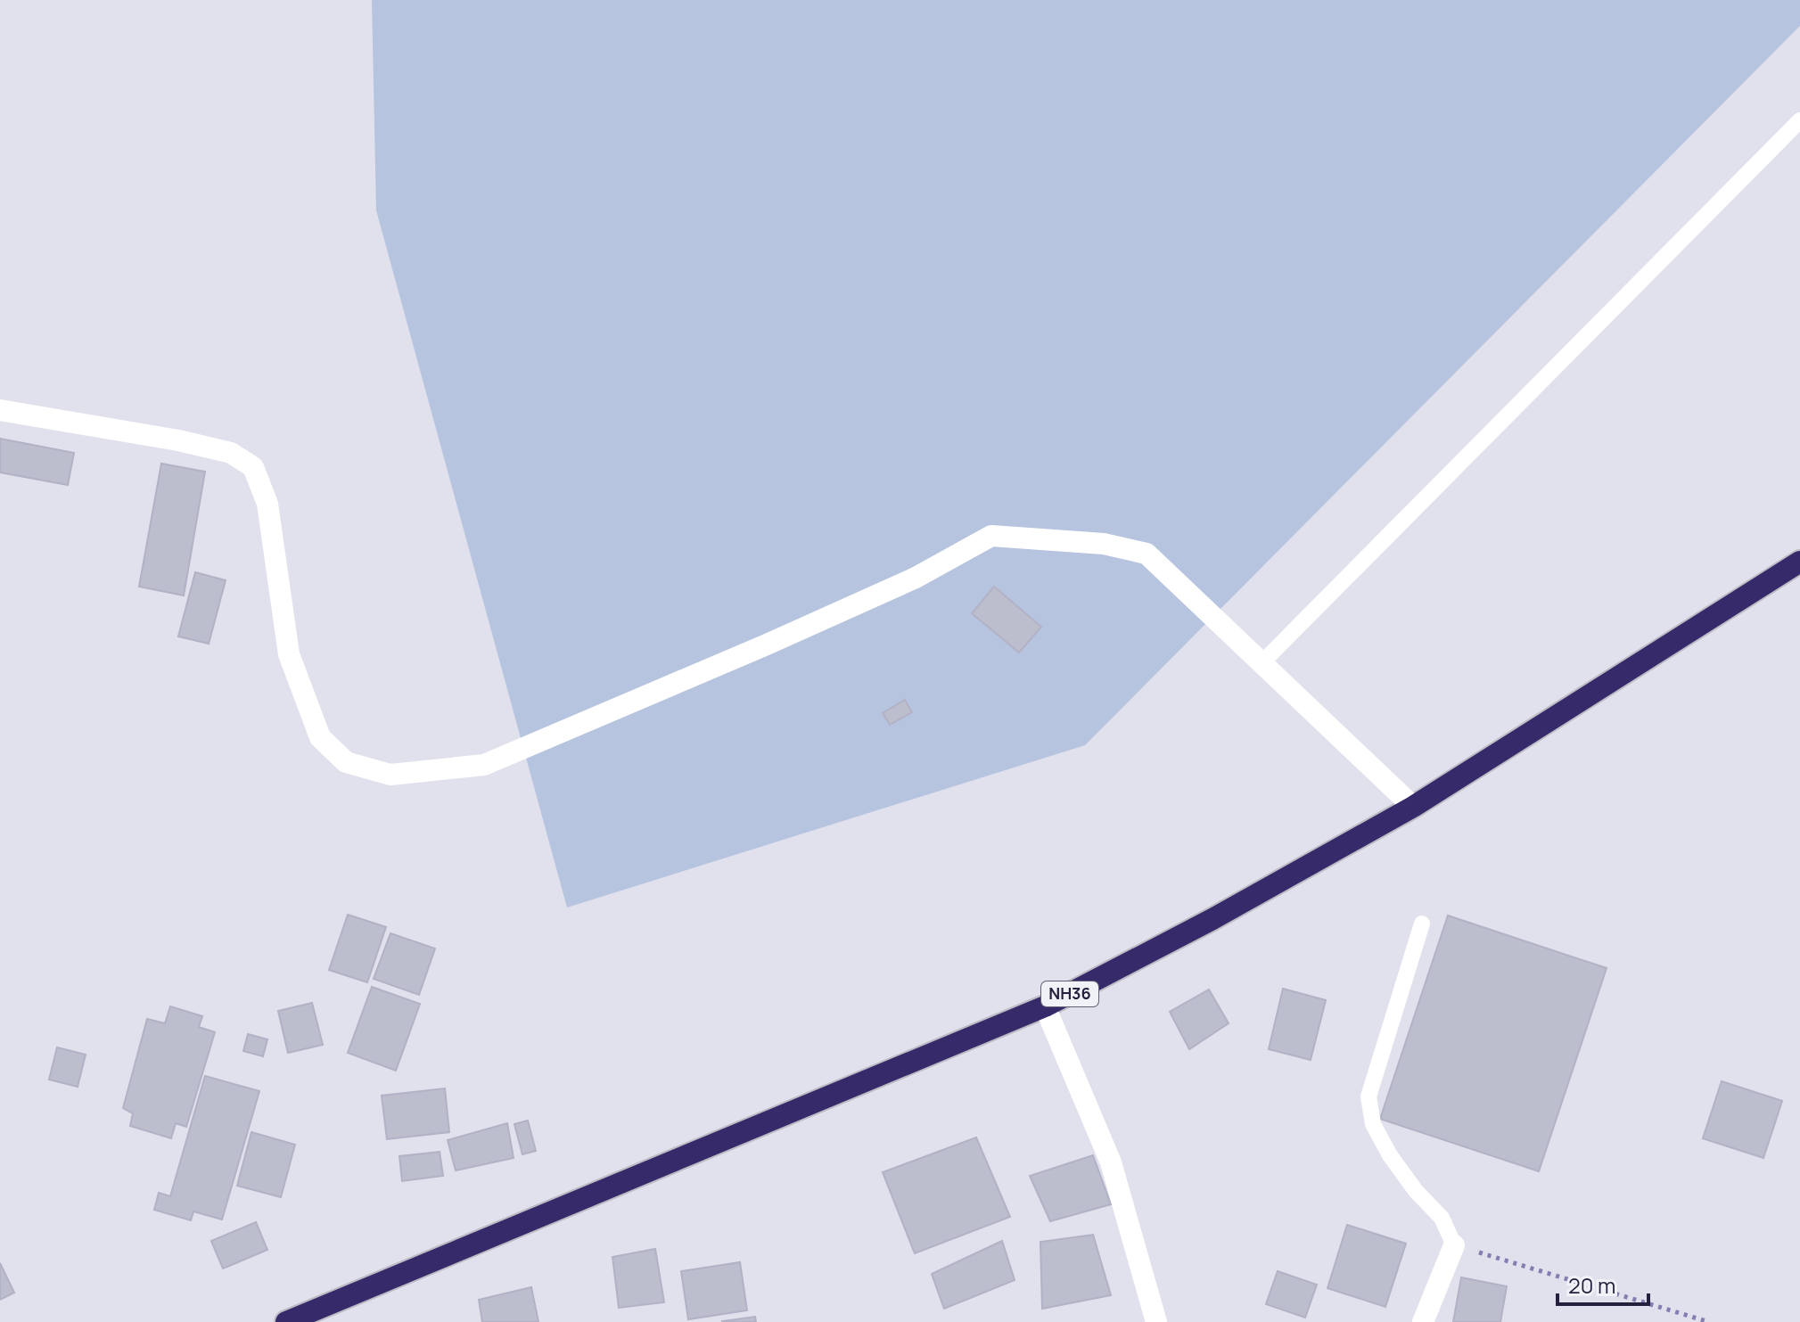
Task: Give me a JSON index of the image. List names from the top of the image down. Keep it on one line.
{"streets":{"highway":["NH36"]},"scale_bar":"20 m"}
